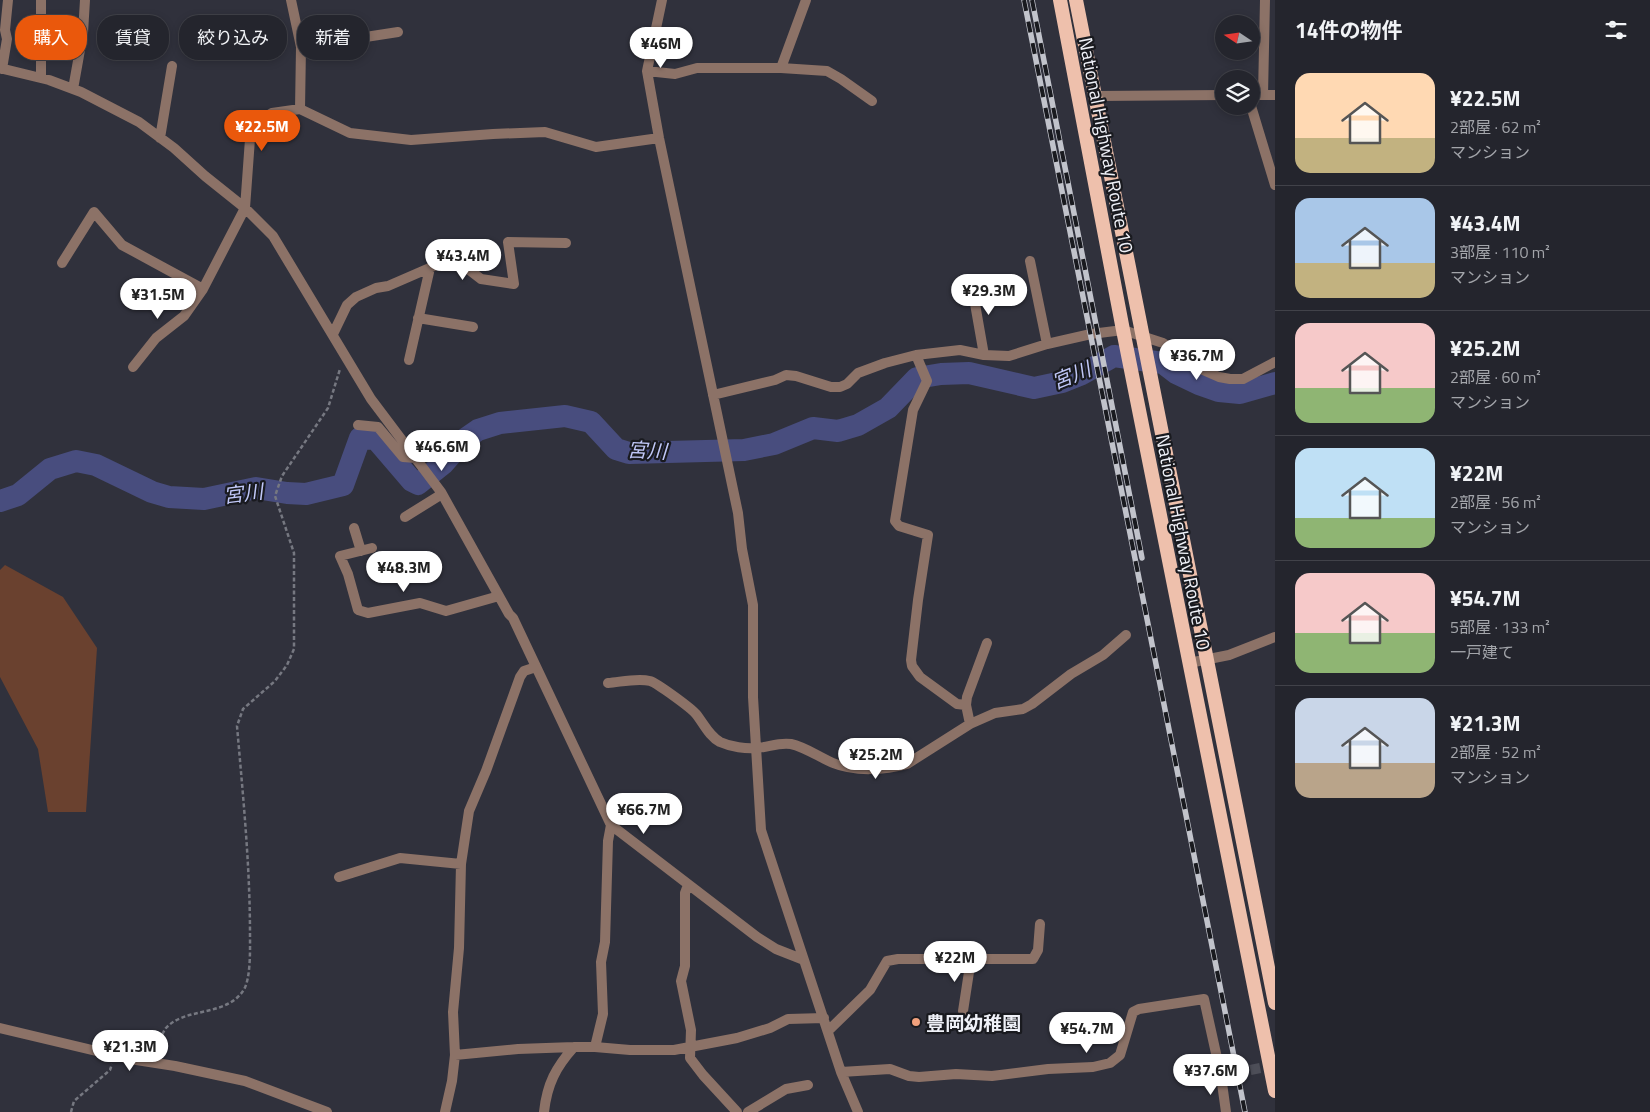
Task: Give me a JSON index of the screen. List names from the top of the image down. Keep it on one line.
{"streets":{"highway":["National Highway Route 10"]},"water":["宮川"],"places":["豊岡幼稚園"],"north":"left","page":{"heading":"14件の物件","chip":["購入","賃貸","絞り込み","新着"],"price":["¥46M","¥22.5M","¥43.4M","¥29.3M","¥31.5M","¥36.7M","¥46.6M","¥48.3M","¥25.2M","¥66.7M","¥22M","¥54.7M","¥21.3M","¥37.6M"],"list":[{"name":"¥22.5M","note":"2部屋 · 62 m² · マンション"},{"name":"¥43.4M","note":"3部屋 · 110 m² · マンション"},{"name":"¥25.2M","note":"2部屋 · 60 m² · マンション"},{"name":"¥22M","note":"2部屋 · 56 m² · マンション"},{"name":"¥54.7M","note":"5部屋 · 133 m² · 一戸建て"},{"name":"¥21.3M","note":"2部屋 · 52 m² · マンション"}]}}
